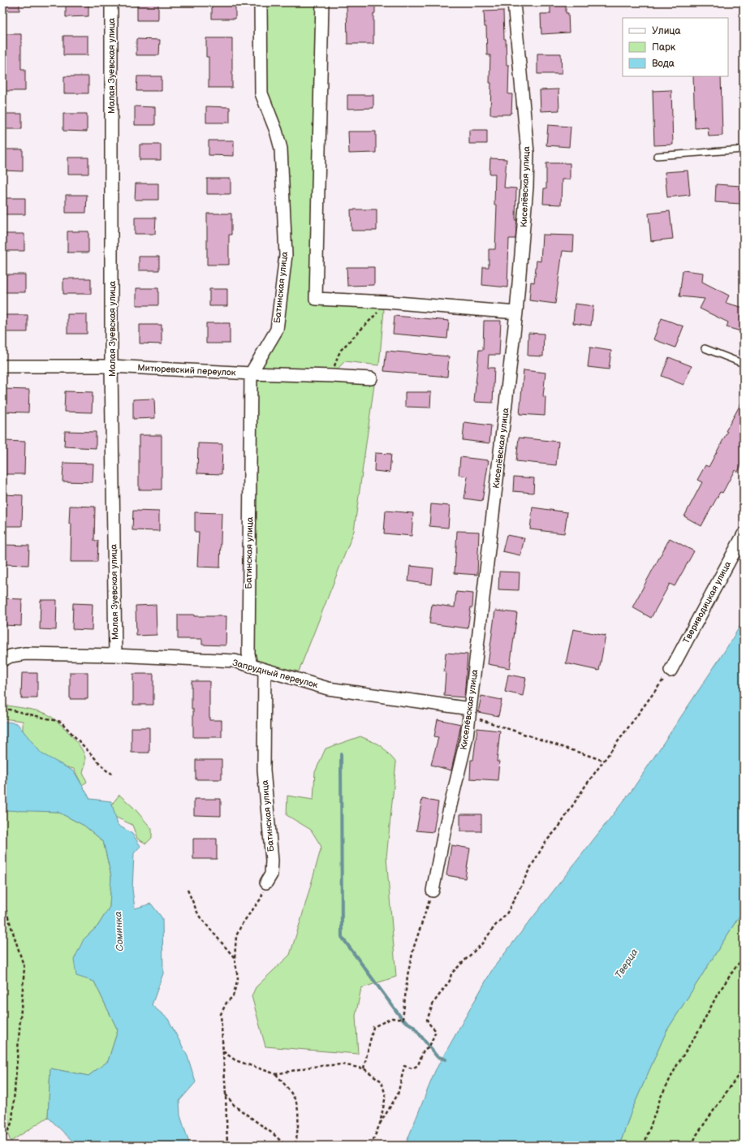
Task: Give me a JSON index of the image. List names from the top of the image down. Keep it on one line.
{"streets":{"street":["Малая Зуевская улица","Киселёвская улица","Батинская улица","Митюревский переулок","Твериводицкая улица","Запрудный переулок"]},"crossings":[["Малая Зуевская улица","Митюревский переулок"],["Малая Зуевская улица","Запрудный переулок"],["Киселёвская улица","Запрудный переулок"],["Батинская улица","Митюревский переулок"],["Батинская улица","Запрудный переулок"]],"water":["Соминка","Тверца"],"legend":["Улица","Парк","Вода"]}
